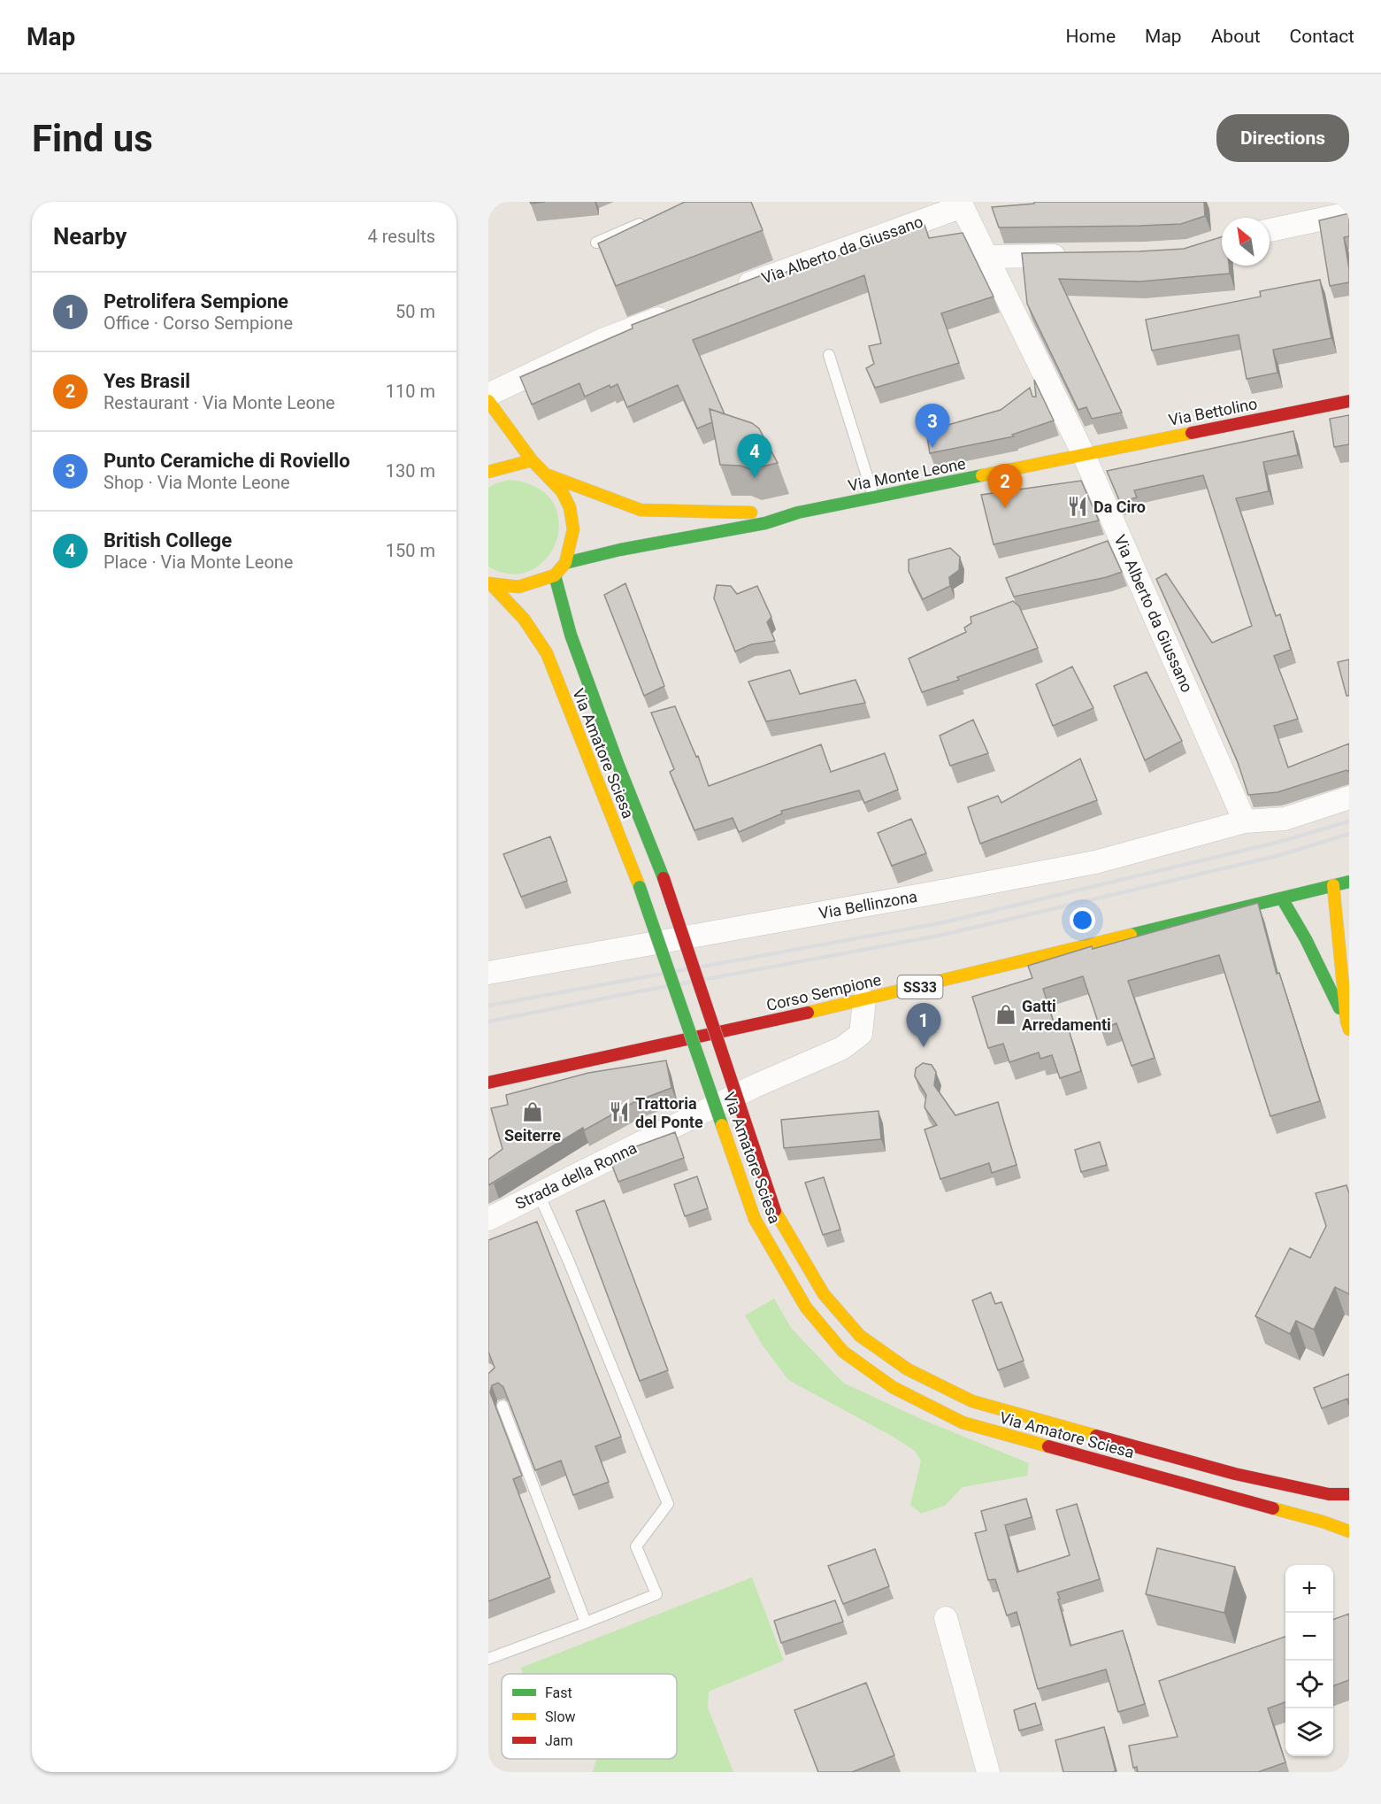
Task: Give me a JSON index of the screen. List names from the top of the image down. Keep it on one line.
{"streets":{"street":["Via Alberto da Giussano","Via Bettolino","Via Monte Leone","Via Amatore Sciesa","Via Bellinzona","SS33","Corso Sempione","Strada della Ronna"]},"crossings":[["Via Alberto da Giussano","Via Bettolino"],["Via Alberto da Giussano","Via Monte Leone"],["Via Alberto da Giussano","Via Bellinzona"],["Via Bettolino","Via Monte Leone"],["Corso Sempione","Strada della Ronna"]],"places":{"restaurant":["Da Ciro","Trattoria del Ponte"],"shop":["Gatti Arredamenti","Seiterre"]},"legend":["Fast","Slow","Jam"],"north":"top left","page":{"header":"Map","nav":["Home","Map","About","Contact"],"buttons":"Directions","title":"Find us","heading":["Nearby","4 results"],"list":[{"mark":"1","name":"Petrolifera Sempione","note":"Office · Corso Sempione","value":"50 m"},{"mark":"2","name":"Yes Brasil","note":"Restaurant · Via Monte Leone","value":"110 m"},{"mark":"3","name":"Punto Ceramiche di Roviello","note":"Shop · Via Monte Leone","value":"130 m"},{"mark":"4","name":"British College","note":"Place · Via Monte Leone","value":"150 m"}],"pins":["3","4","2","1"],"map_buttons":["+","−"]}}
